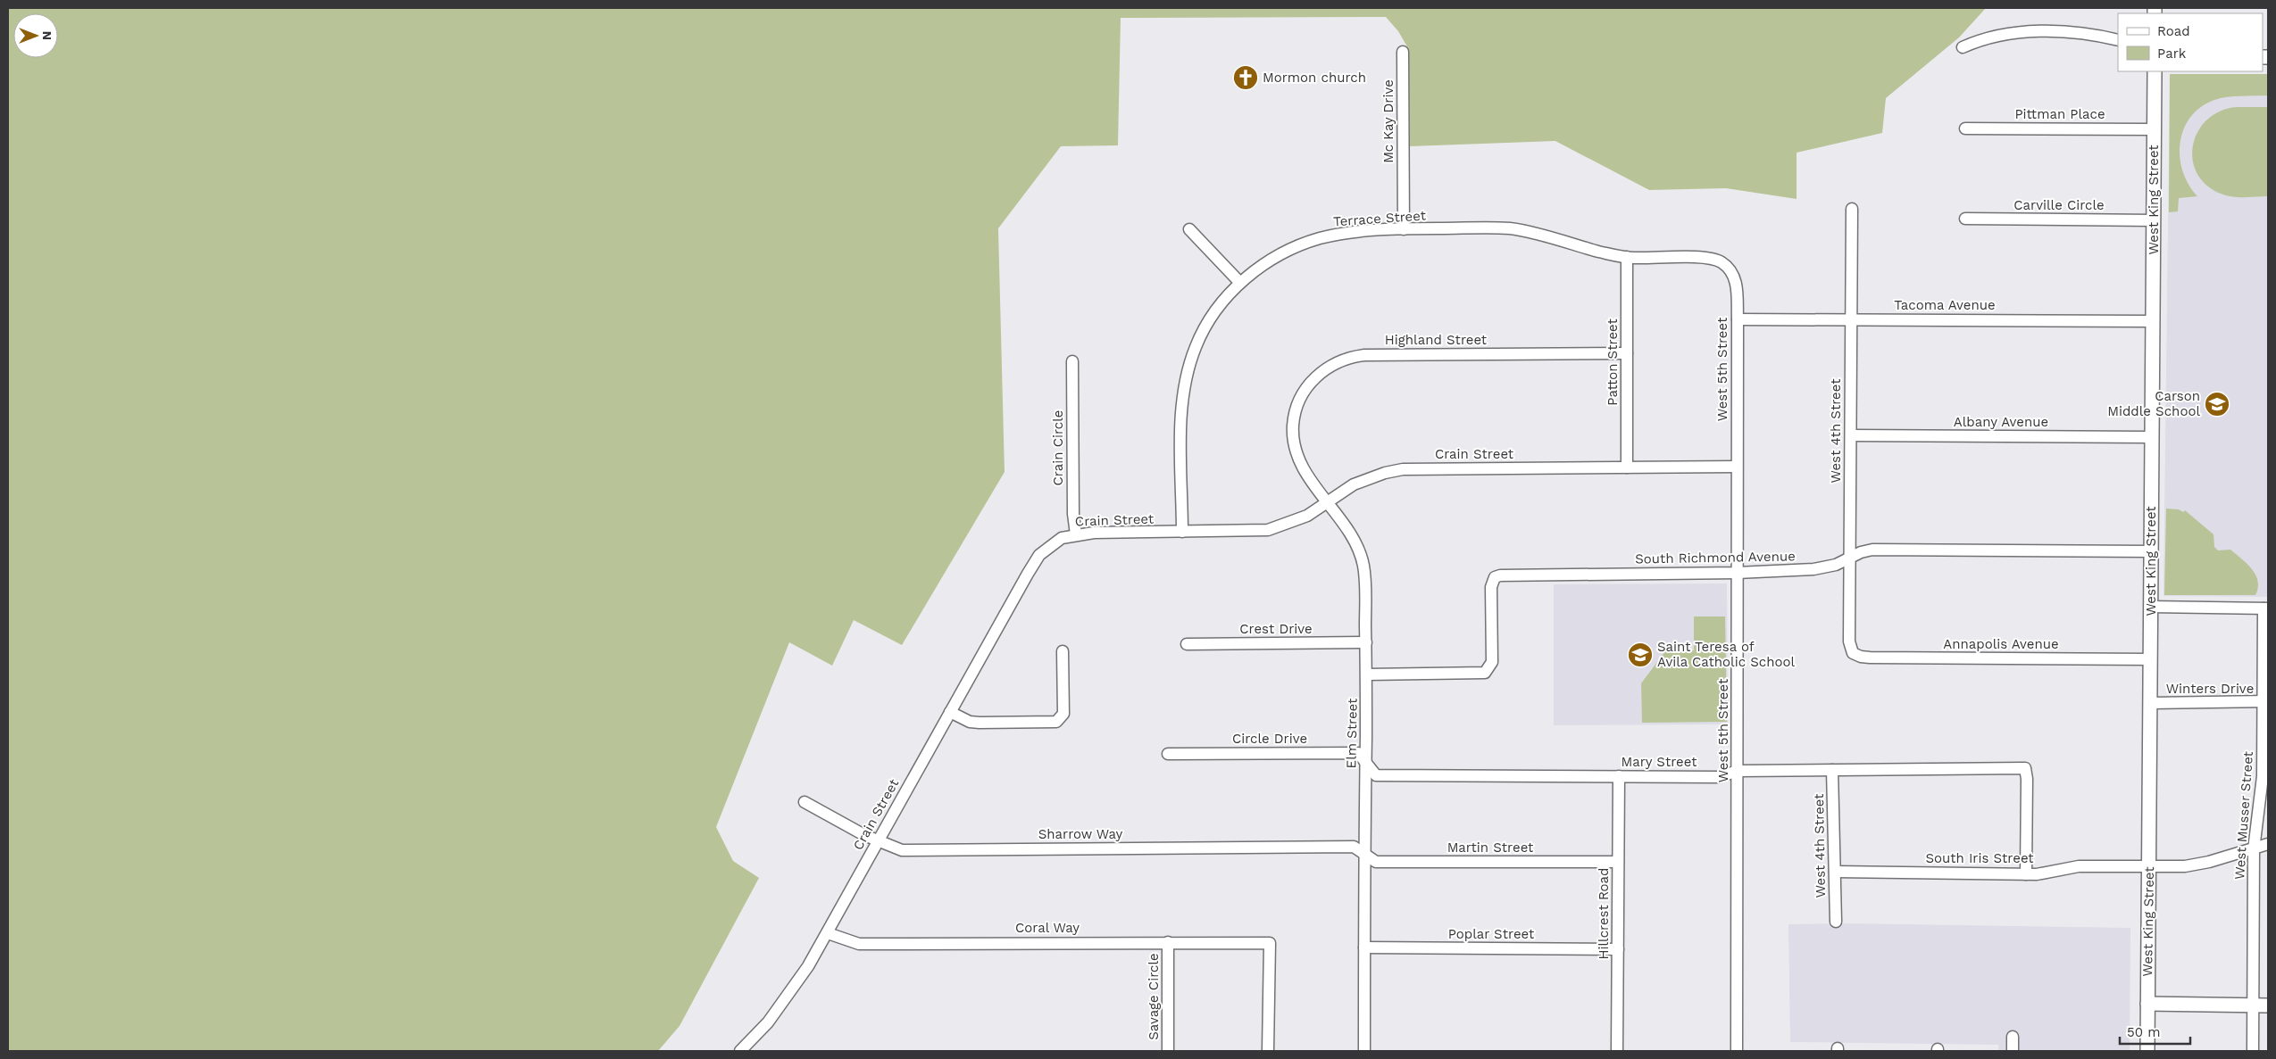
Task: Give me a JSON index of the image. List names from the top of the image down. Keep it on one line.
{"streets":{"street":["Pittman Place","Mc Kay Drive","West King Street","Carville Circle","Terrace Street","Tacoma Avenue","Highland Street","Patton Street","West 5th Street","Albany Avenue","West 4th Street","Crain Circle","Crain Street","South Richmond Avenue","Crest Drive","Annapolis Avenue","Winters Drive","Elm Street","Circle Drive","Mary Street","West Musser Street","Sharrow Way","Martin Street","South Iris Street","Hillcrest Road","Coral Way","Poplar Street","Savage Circle"]},"crossings":[["Pittman Place","West King Street"],["Mc Kay Drive","Terrace Street"],["West King Street","Carville Circle"],["West King Street","Tacoma Avenue"],["West King Street","Albany Avenue"],["West King Street","South Richmond Avenue"],["West King Street","Annapolis Avenue"],["West King Street","Winters Drive"],["West King Street","South Iris Street"],["Terrace Street","Patton Street"],["Terrace Street","West 5th Street"],["Terrace Street","Crain Street"],["Tacoma Avenue","West 5th Street"],["Tacoma Avenue","West 4th Street"],["Highland Street","Patton Street"],["Highland Street","Elm Street"],["Patton Street","Crain Street"],["West 5th Street","Crain Street"],["West 5th Street","South Richmond Avenue"],["West 5th Street","Mary Street"],["Albany Avenue","West 4th Street"],["West 4th Street","South Richmond Avenue"],["West 4th Street","Annapolis Avenue"],["West 4th Street","Mary Street"],["West 4th Street","South Iris Street"],["Crain Circle","Crain Street"],["Crain Street","Elm Street"],["Crain Street","Sharrow Way"],["Crain Street","Coral Way"],["South Richmond Avenue","Elm Street"],["Crest Drive","Elm Street"],["Winters Drive","West Musser Street"],["Elm Street","Circle Drive"],["Elm Street","Mary Street"],["Elm Street","Sharrow Way"],["Elm Street","Martin Street"],["Elm Street","Poplar Street"],["Circle Drive","Mary Street"],["Mary Street","South Iris Street"],["Mary Street","Hillcrest Road"],["West Musser Street","South Iris Street"],["Sharrow Way","Martin Street"],["Martin Street","Hillcrest Road"],["Hillcrest Road","Poplar Street"],["Coral Way","Savage Circle"]],"places":{"church":["Mormon church"],"school or university":["Carson Middle School","Saint Teresa of Avila Catholic School"]},"legend":["Road","Park"],"scale_bar":"50 m","north":"right"}
